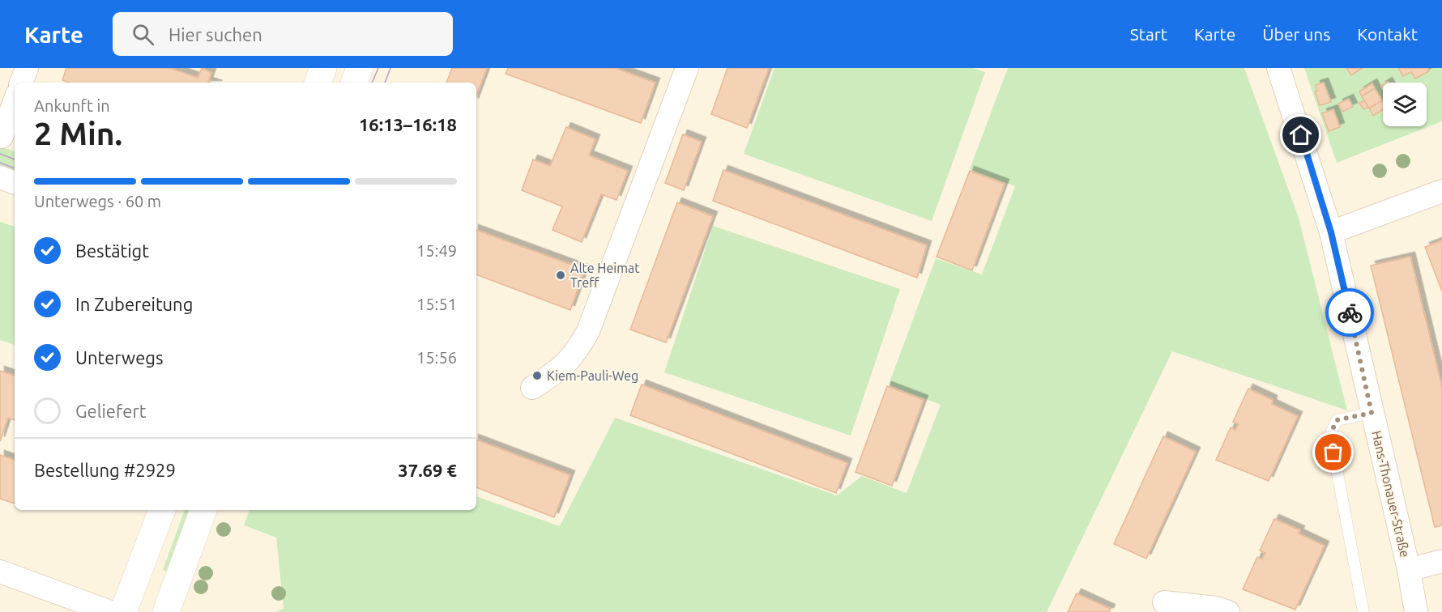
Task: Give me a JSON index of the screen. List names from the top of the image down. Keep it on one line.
{"streets":{"street":["Hans-Thonauer-Straße"]},"places":["Alte Heimat Treff","Kiem-Pauli-Weg"],"page":{"header":"Karte","search":"Hier suchen","nav":["Start","Karte","Über uns","Kontakt"],"heading":["2 Min.","Ankunft in","16:13–16:18"],"panel":["Bestellung #2929","37.69 €"],"bar":"Unterwegs · 60 m","list":[["Bestätigt","15:49"],["In Zubereitung","15:51"],["Unterwegs","15:56"],"Geliefert"]}}
